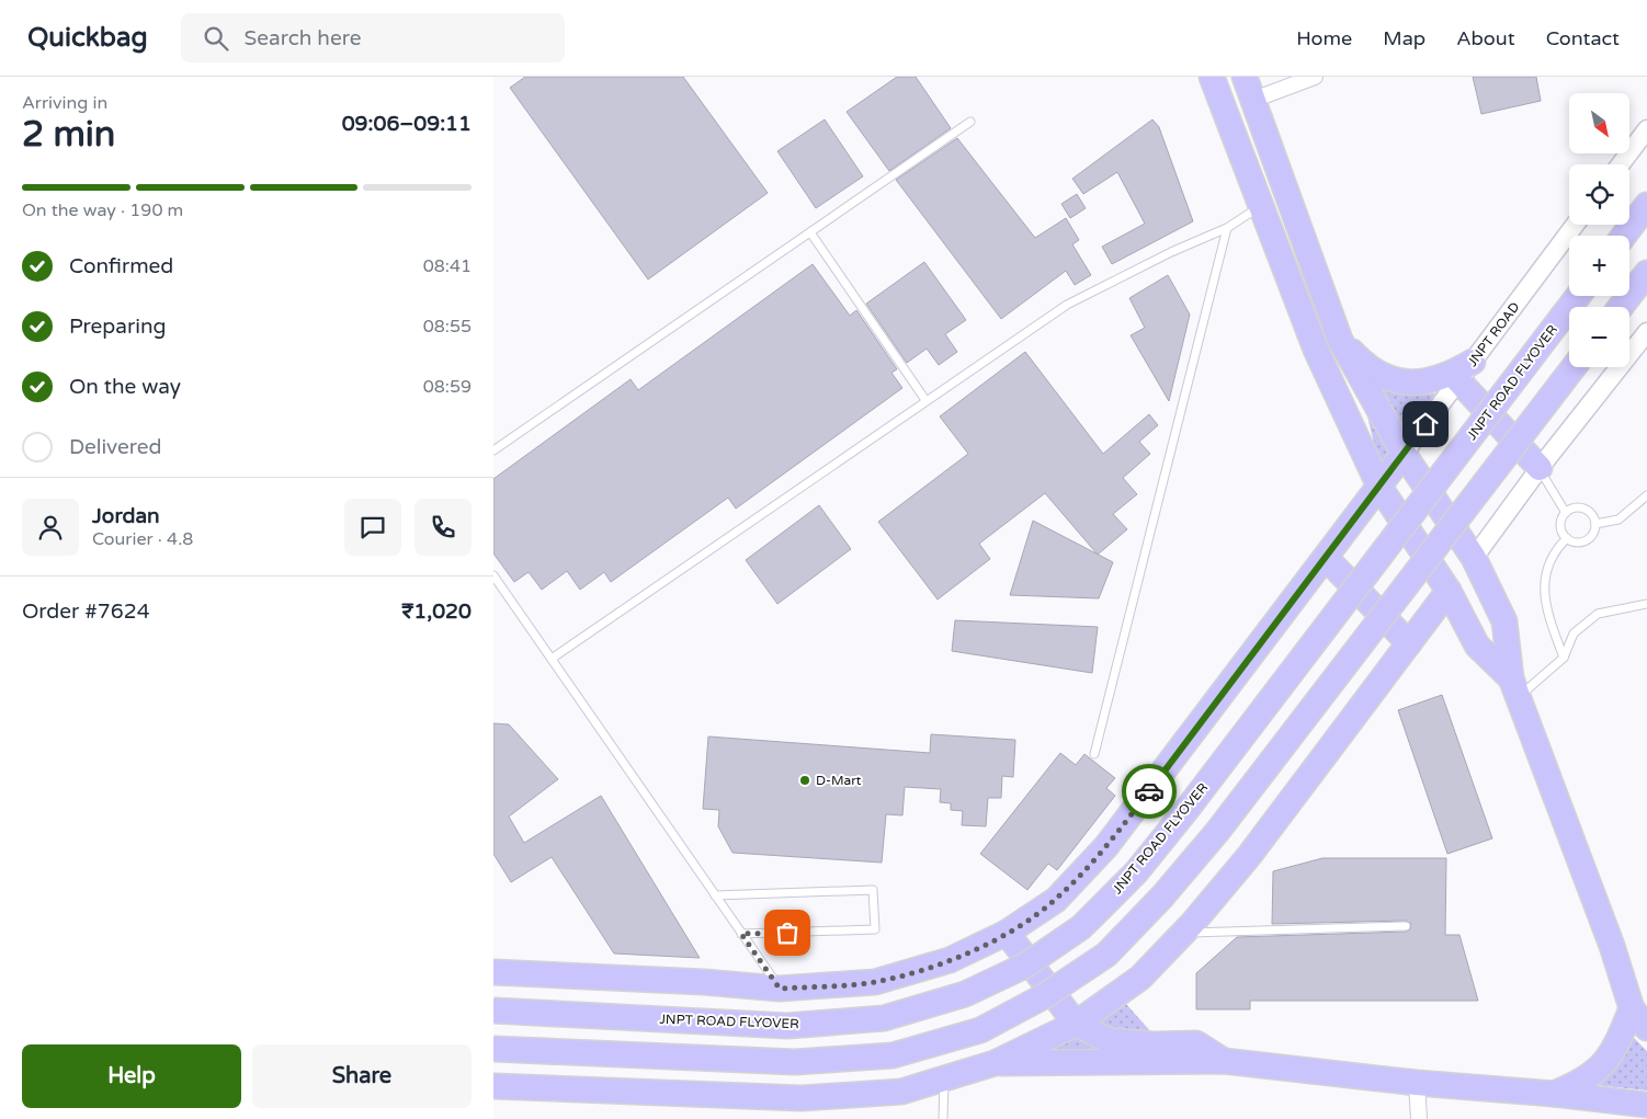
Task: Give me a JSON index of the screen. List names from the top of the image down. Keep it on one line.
{"streets":{"highway":["JNPT ROAD FLYOVER"],"street":["JNPT ROAD"]},"places":["D-Mart"],"north":"bottom right","page":{"header":"Quickbag","search":"Search here","nav":["Home","Map","About","Contact"],"heading":["2 min","Arriving in","09:06–09:11"],"panel":["Jordan","Courier · 4.8","Order #7624","₹1,020"],"map_buttons":["+","−"],"bar":"On the way · 190 m","list":[["Confirmed","08:41"],["Preparing","08:55"],["On the way","08:59"],"Delivered"],"buttons":["Help","Share"]}}
